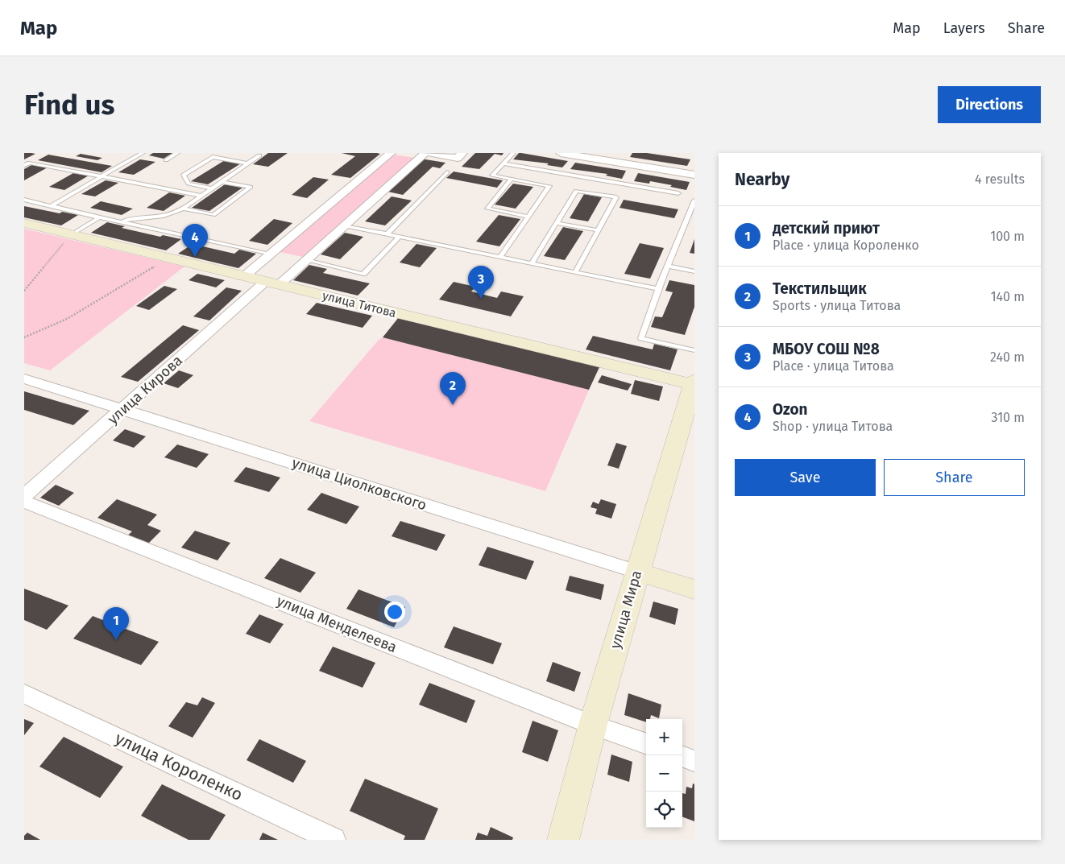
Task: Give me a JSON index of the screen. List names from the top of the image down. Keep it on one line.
{"streets":{"street":["улица Титова","улица Кирова","улица Циолковского","улица Мира","улица Менделеева","улица Короленко"]},"crossings":[["улица Титова","улица Кирова"],["улица Титова","улица Мира"],["улица Кирова","улица Циолковского"],["улица Циолковского","улица Мира"],["улица Мира","улица Менделеева"]],"page":{"header":"Map","nav":["Map","Layers","Share"],"buttons":["Directions",["Save","Share"]],"title":"Find us","heading":["Nearby","4 results"],"list":[{"mark":"1","name":"детский приют","note":"Place · улица Короленко","value":"100 m"},{"mark":"2","name":"Текстильщик","note":"Sports · улица Титова","value":"140 m"},{"mark":"3","name":"МБОУ СОШ №8","note":"Place · улица Титова","value":"240 m"},{"mark":"4","name":"Ozon","note":"Shop · улица Титова","value":"310 m"}],"pins":["4","3","2","1"],"map_buttons":["+","−"]}}
